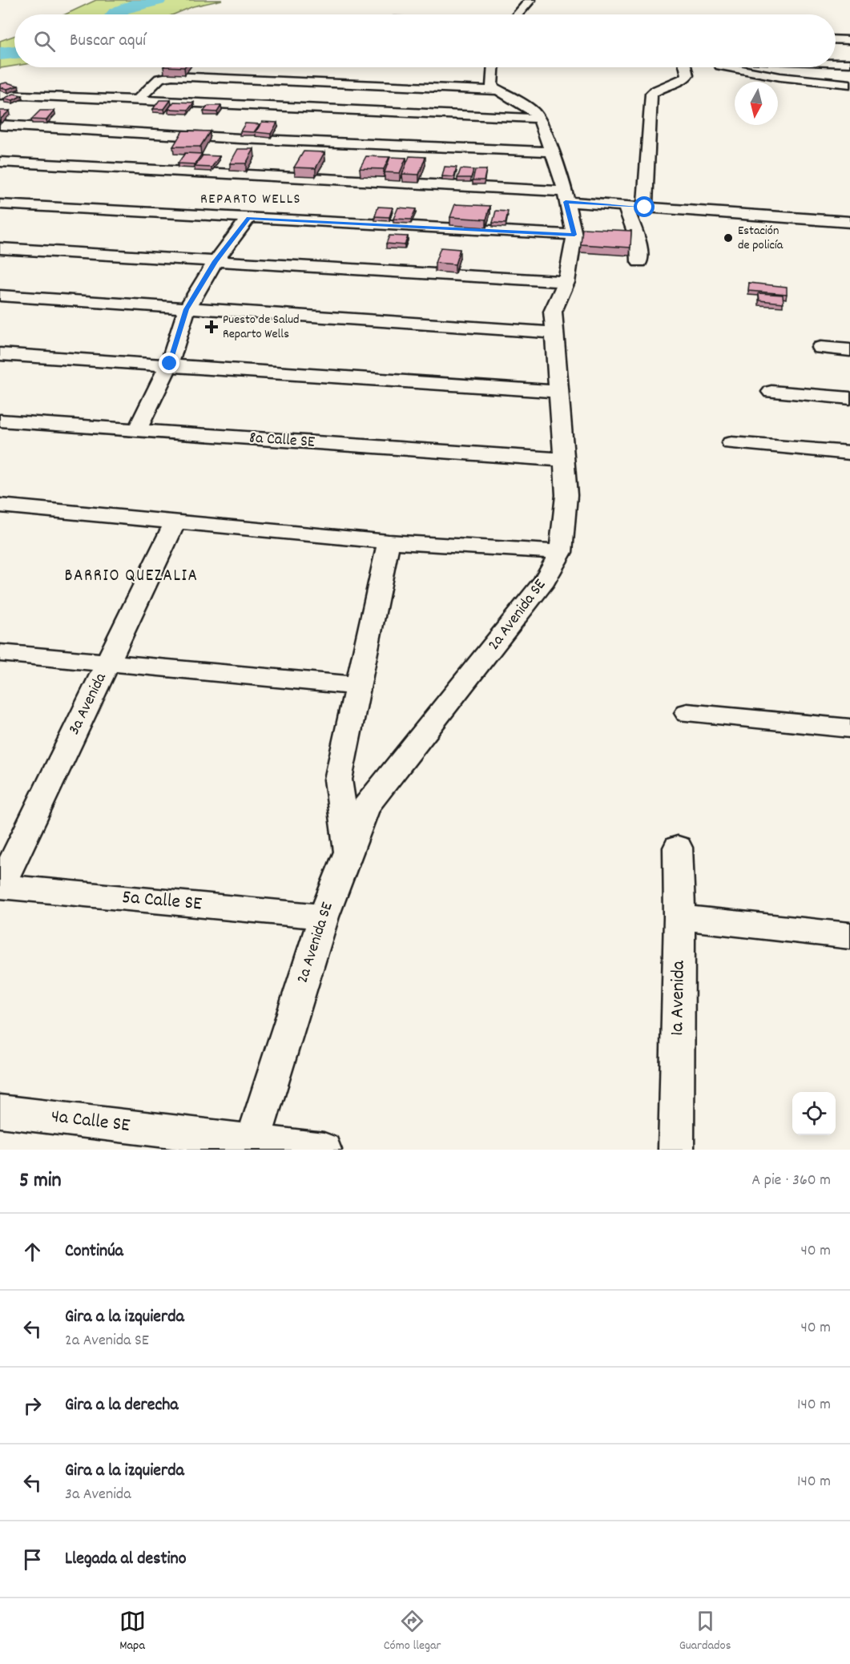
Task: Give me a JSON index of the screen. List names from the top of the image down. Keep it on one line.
{"streets":{"street":["8a Calle SE","2a Avenida SE","3a Avenida","5a Calle SE","1a Avenida","4a Calle SE"]},"crossings":[["8a Calle SE","2a Avenida SE"],["2a Avenida SE","5a Calle SE"],["2a Avenida SE","4a Calle SE"],["3a Avenida","5a Calle SE"]],"districts":["REPARTO WELLS","BARRIO QUEZALIA"],"places":{"other":["Estación de policía"],"health":["Puesto de Salud Reparto Wells"]},"north":"bottom","page":{"search":"Buscar aquí","heading":["5 min","A pie · 360 m"],"list":[["Continúa","40 m"],["Gira a la izquierda","2a Avenida SE","40 m"],["Gira a la derecha","140 m"],["Gira a la izquierda","3a Avenida","140 m"],"Llegada al destino"],"nav":["Mapa","Cómo llegar","Guardados"]}}
